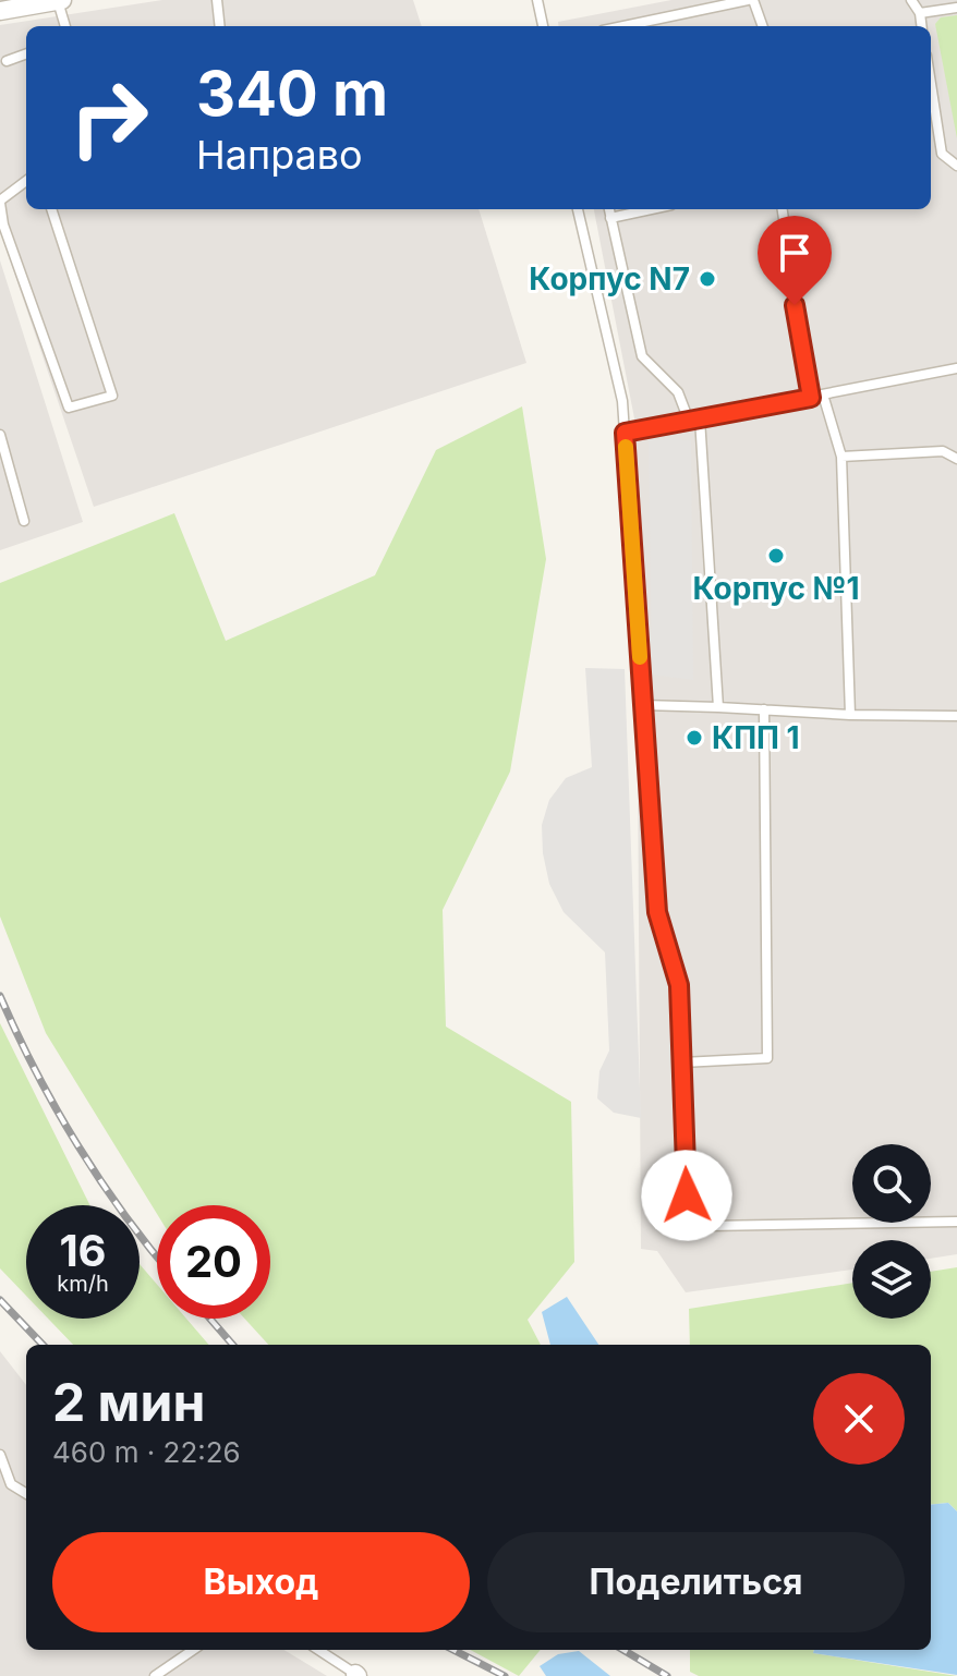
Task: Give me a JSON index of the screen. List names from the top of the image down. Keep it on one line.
{"places":["Корпус N7","Корпус №1","КПП 1"],"page":{"turn":["340 m","Направо"],"speed":"16 km/h","limit":"20","heading":["2 мин","460 m · 22:26"],"buttons":["Выход","Поделиться"]}}
